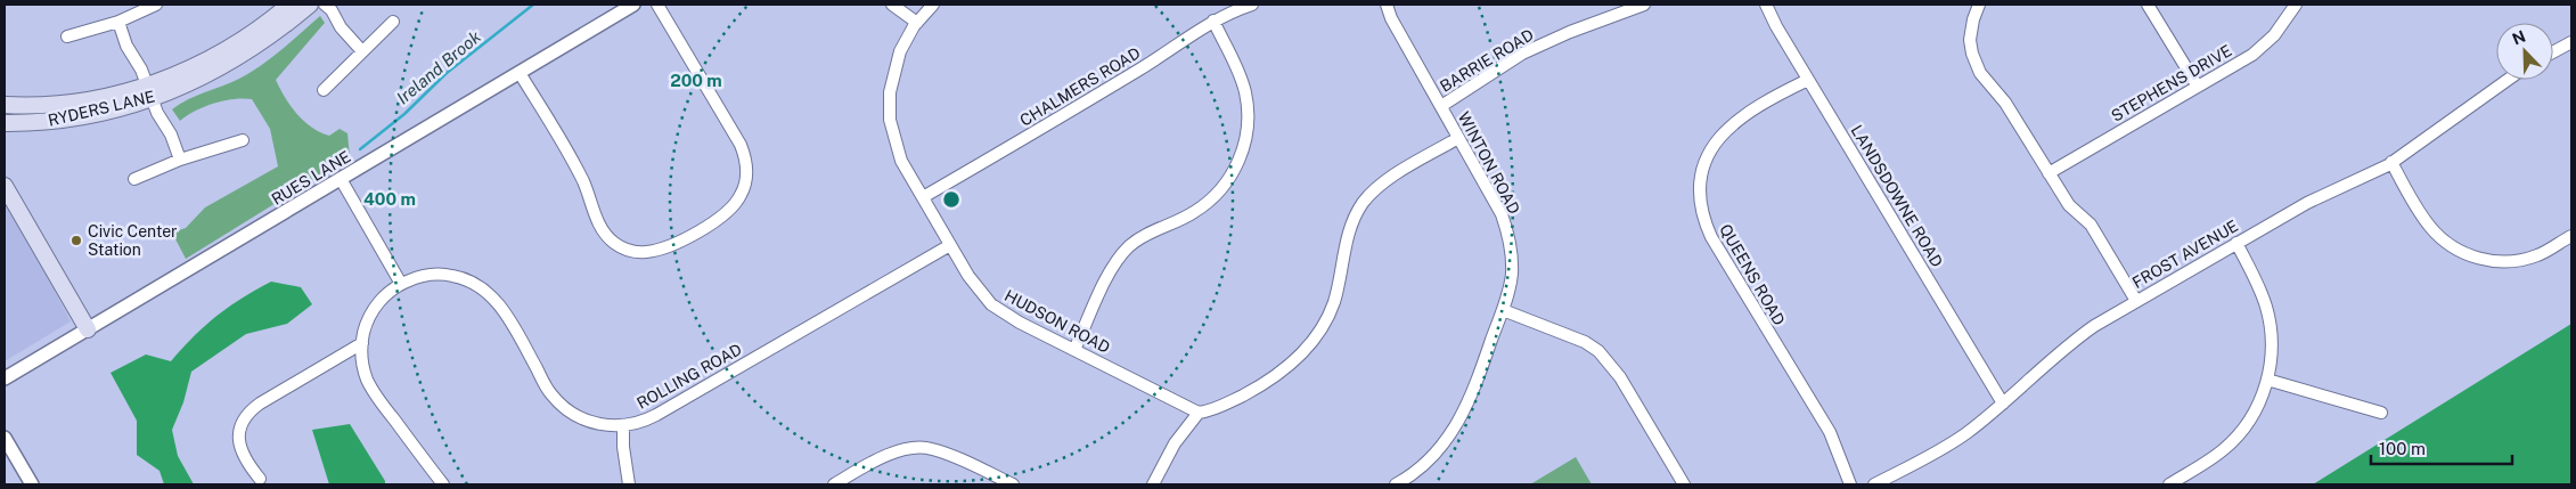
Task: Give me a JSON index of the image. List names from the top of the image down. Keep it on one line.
{"streets":{"main road":["RYDERS LANE"],"street":["BARRIE ROAD","STEPHENS DRIVE","CHALMERS ROAD","WINTON ROAD","RUES LANE","LANDSDOWNE ROAD","FROST AVENUE","QUEENS ROAD","HUDSON ROAD","ROLLING ROAD"]},"crossings":[["BARRIE ROAD","WINTON ROAD"],["CHALMERS ROAD","HUDSON ROAD"],["LANDSDOWNE ROAD","FROST AVENUE"],["LANDSDOWNE ROAD","QUEENS ROAD"],["HUDSON ROAD","ROLLING ROAD"]],"water":["Ireland Brook"],"places":["Civic Center Station"],"scale_bar":"100 m","north":"top left","rings":["200 m","400 m"]}
